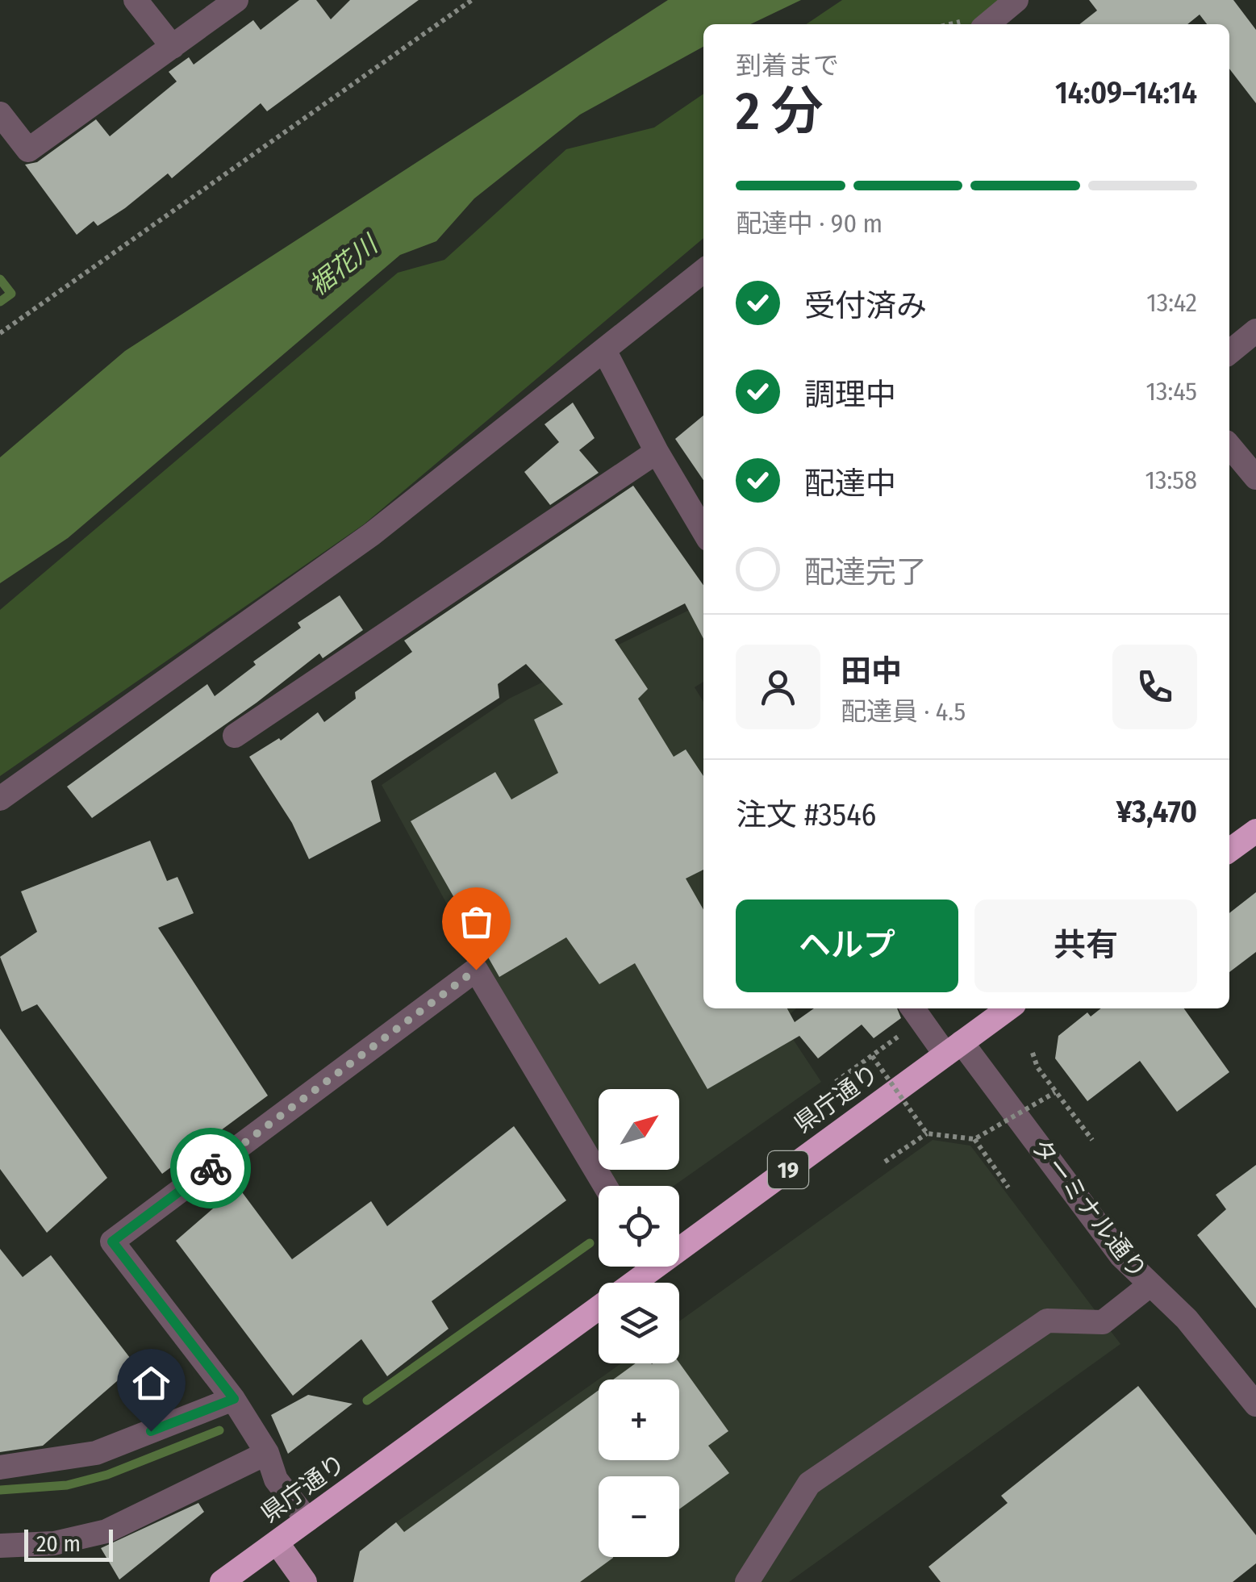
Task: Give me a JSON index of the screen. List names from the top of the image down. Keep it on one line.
{"streets":{"highway":["県庁通り","19"],"street":["ターミナル通り"]},"crossings":[["県庁通り","ターミナル通り"]],"water":["裾花川"],"scale_bar":"20 m","north":"top right","page":{"heading":["2 分","到着まで","14:09–14:14"],"panel":["田中","配達員 · 4.5","注文 #3546","¥3,470"],"bar":"配達中 · 90 m","list":[["受付済み","13:42"],["調理中","13:45"],["配達中","13:58"],"配達完了"],"buttons":["ヘルプ","共有"],"map_buttons":["+","−"],"scale":"20 m"}}
